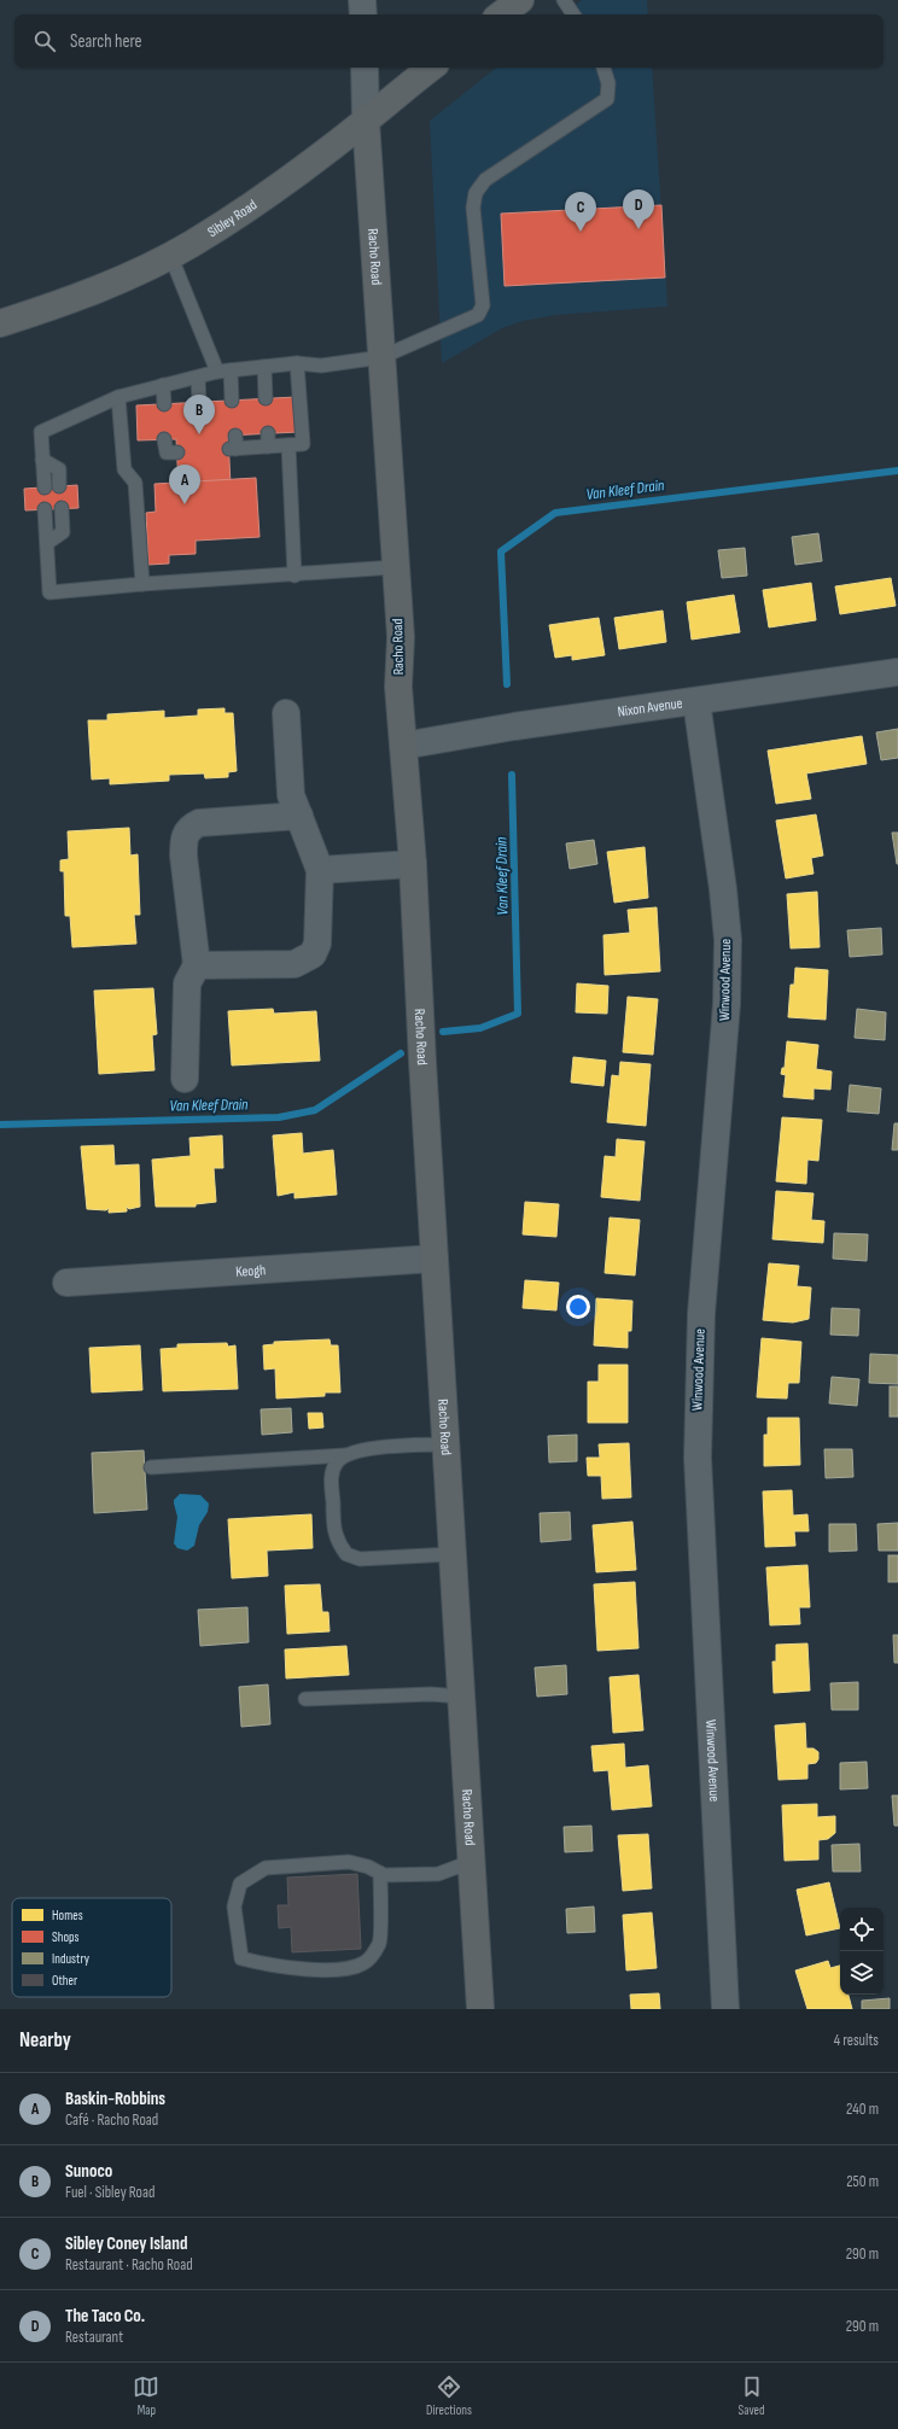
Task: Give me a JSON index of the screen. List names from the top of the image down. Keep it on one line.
{"streets":{"street":["Sibley Road","Racho Road","Nixon Avenue","Winwood Avenue","Keogh"]},"crossings":[["Sibley Road","Racho Road"],["Racho Road","Nixon Avenue"],["Racho Road","Keogh"],["Nixon Avenue","Winwood Avenue"]],"water":["Van Kleef Drain"],"legend":["Homes","Shops","Industry","Other"],"page":{"search":"Search here","pins":["D","C","B","A"],"heading":["Nearby","4 results"],"list":[{"mark":"A","name":"Baskin-Robbins","note":"Café · Racho Road","value":"240 m"},{"mark":"B","name":"Sunoco","note":"Fuel · Sibley Road","value":"250 m"},{"mark":"C","name":"Sibley Coney Island","note":"Restaurant · Racho Road","value":"290 m"},{"mark":"D","name":"The Taco Co.","note":"Restaurant","value":"290 m"}],"nav":["Map","Directions","Saved"]}}
